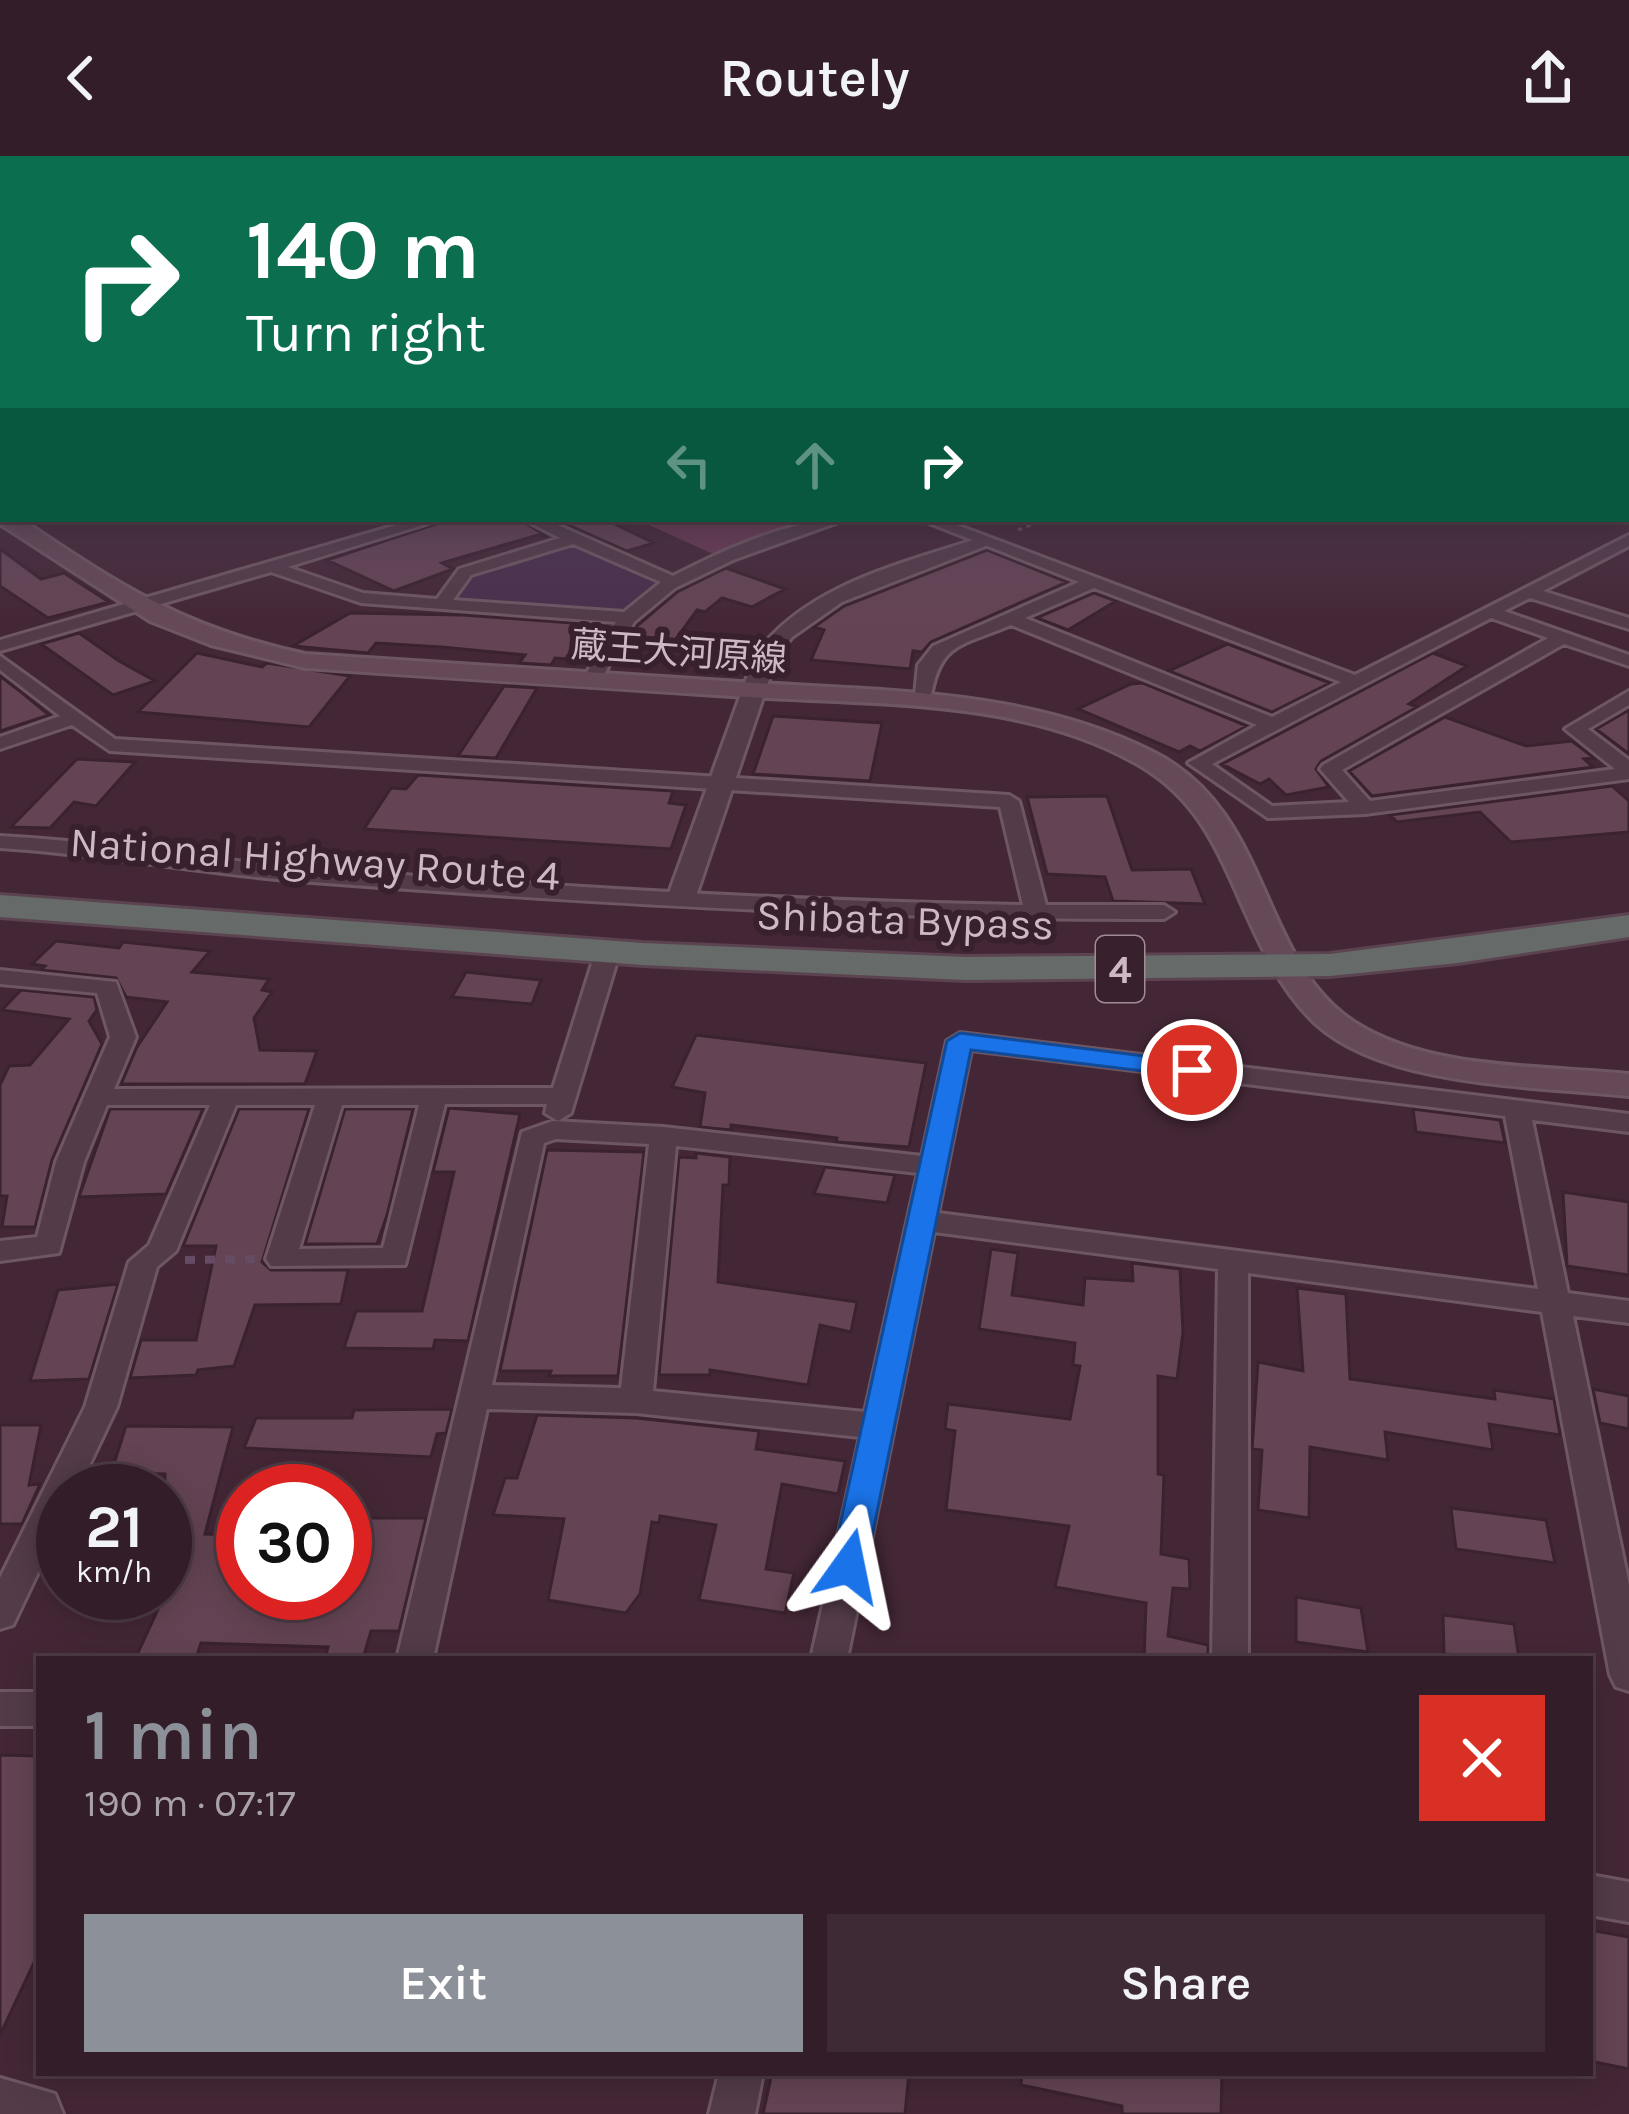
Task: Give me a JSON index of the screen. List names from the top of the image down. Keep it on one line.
{"streets":{"highway":["National Highway Route 4","Shibata Bypass","4"],"main road":["蔵王大河原線"]},"crossings":[["蔵王大河原線","Shibata Bypass"],["National Highway Route 4","Shibata Bypass"]],"page":{"header":"Routely","turn":["140 m","Turn right"],"speed":"21 km/h","limit":"30","heading":["1 min","190 m · 07:17"],"buttons":["Exit","Share"]}}
